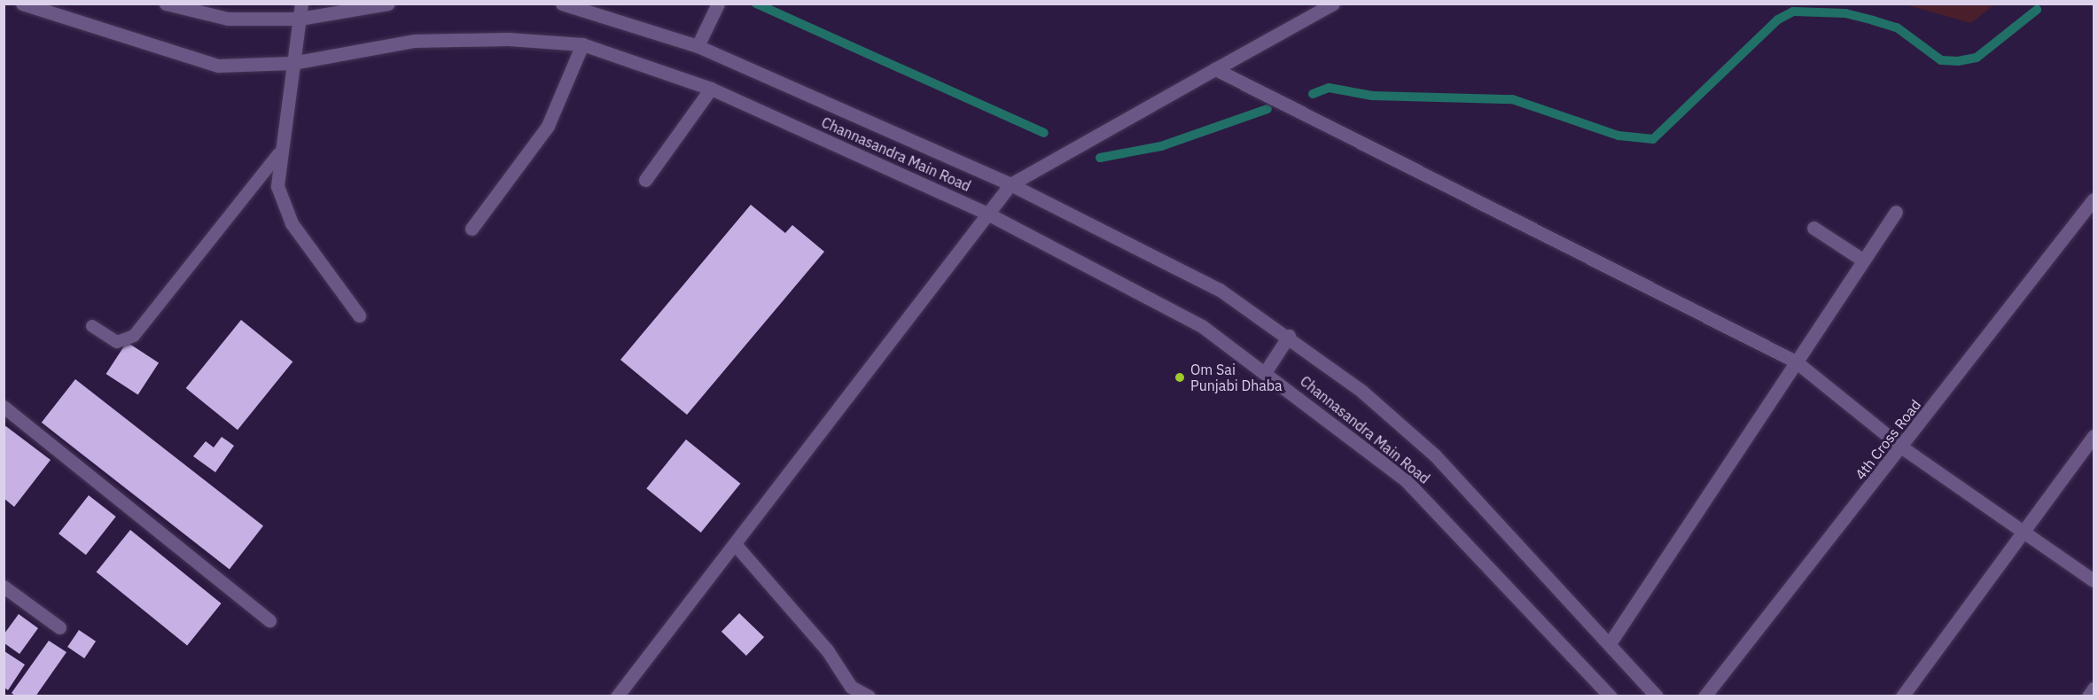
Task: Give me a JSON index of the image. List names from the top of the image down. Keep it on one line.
{"streets":{"street":["Channasandra Main Road","4th Cross Road"]},"places":["Om Sai Punjabi Dhaba"]}
